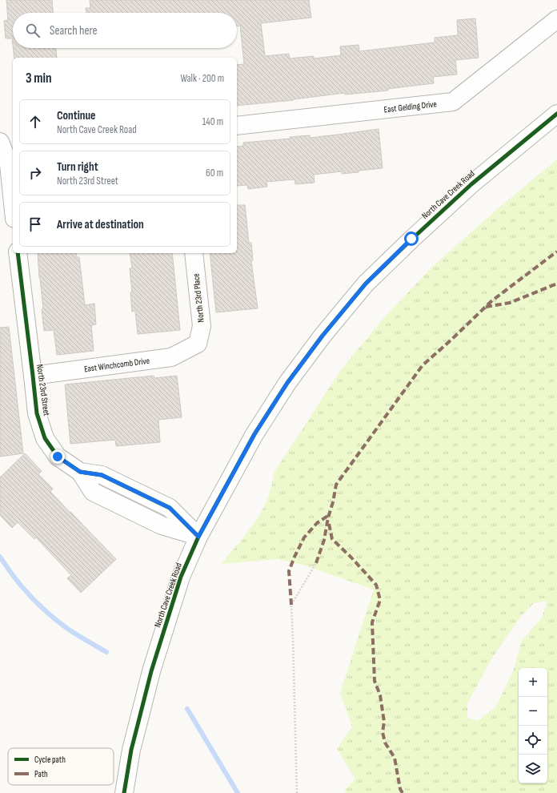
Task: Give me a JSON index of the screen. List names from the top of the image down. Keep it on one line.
{"streets":{"street":["East Gelding Drive","North Cave Creek Road","North 23rd Place","East Winchcomb Drive","North 23rd Street"]},"crossings":[["North Cave Creek Road","North 23rd Street"],["North 23rd Place","East Winchcomb Drive"],["East Winchcomb Drive","North 23rd Street"]],"legend":["Cycle path","Path"],"page":{"search":"Search here","heading":["3 min","Walk · 200 m"],"list":[["Continue","North Cave Creek Road","140 m"],["Turn right","North 23rd Street","60 m"],"Arrive at destination"],"map_buttons":["+","−"]}}
